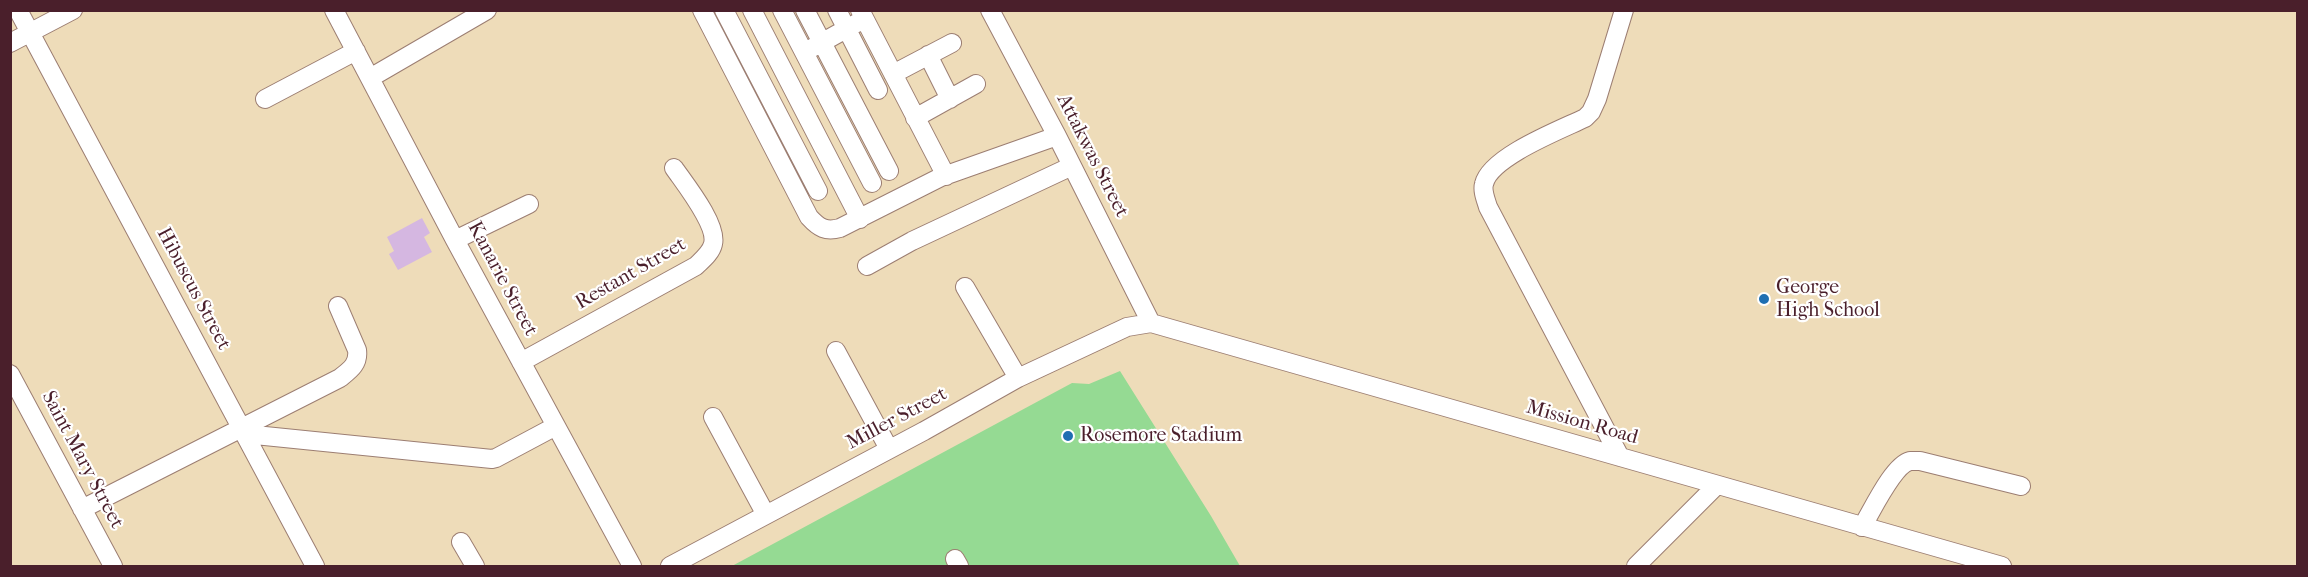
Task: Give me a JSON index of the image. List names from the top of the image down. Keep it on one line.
{"streets":{"street":["Attakwas Street","Restant Street","Kanarie Street","Hibuscus Street","Miller Street","Mission Road","Saint Mary Street"]},"crossings":[["Attakwas Street","Miller Street"],["Attakwas Street","Mission Road"],["Restant Street","Kanarie Street"],["Miller Street","Mission Road"]],"places":["George High School","Rosemore Stadium"]}
